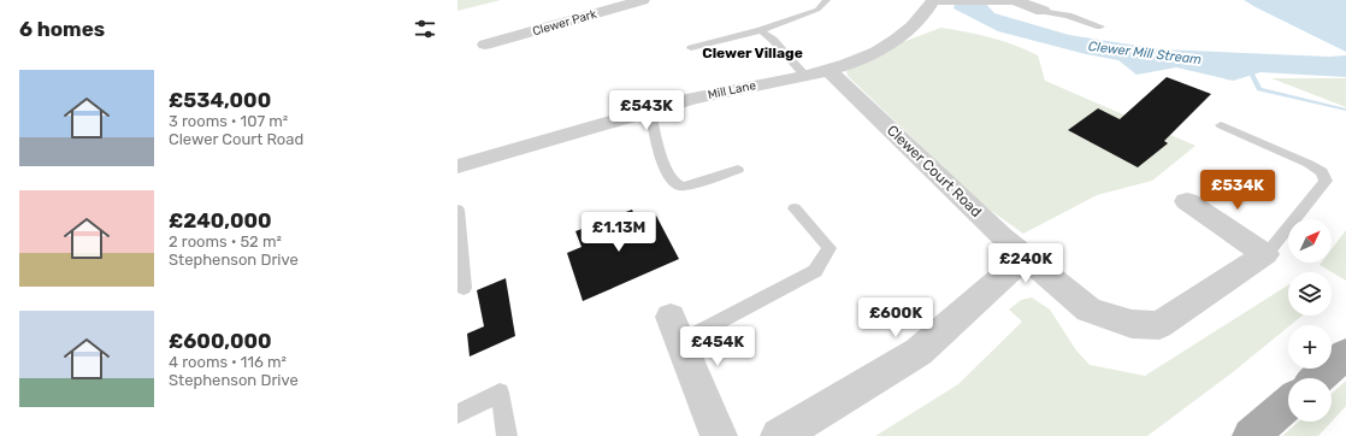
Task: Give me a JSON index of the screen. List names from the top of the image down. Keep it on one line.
{"streets":{"street":["Clewer Park","Mill Lane","Clewer Court Road"]},"crossings":[["Mill Lane","Clewer Court Road"]],"districts":["Clewer Village"],"water":["Clewer Mill Stream"],"north":"top right","page":{"heading":"6 homes","list":[{"name":"£534,000","note":"3 rooms · 107 m² · Clewer Court Road"},{"name":"£240,000","note":"2 rooms · 52 m² · Stephenson Drive"},{"name":"£600,000","note":"4 rooms · 116 m² · Stephenson Drive"}],"price":["£543K","£534K","£1.13M","£240K","£600K","£454K"],"map_buttons":["+","−"]}}
